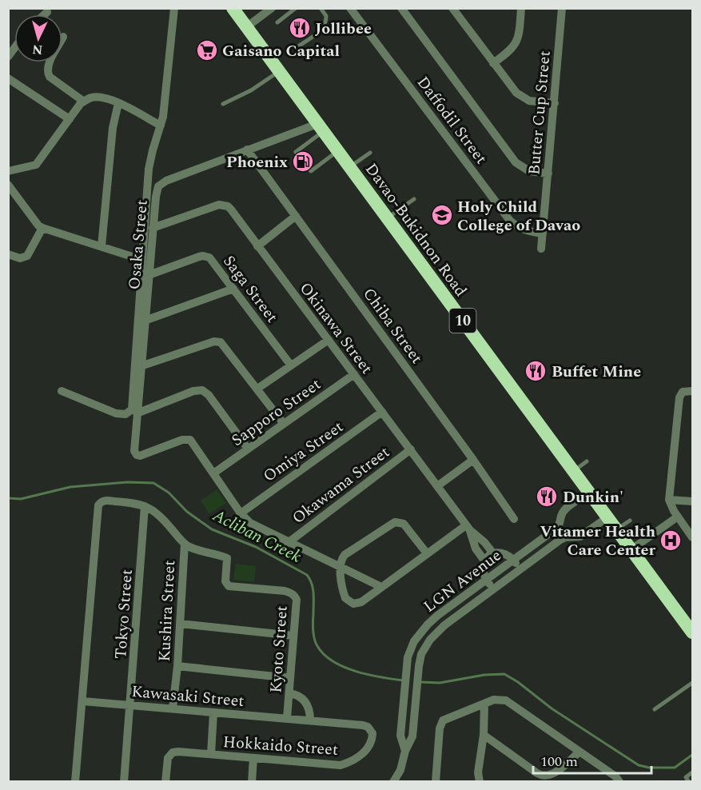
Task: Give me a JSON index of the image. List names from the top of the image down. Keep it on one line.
{"streets":{"highway":["Davao-Bukidnon Road","10"],"street":["Butter Cup Street","Daffodil Street","Osaka Street","Saga Street","Chiba Street","Okinawa Street","Sapporo Street","Omiya Street","Okawama Street","LGN Avenue","Kushira Street","Tokyo Street","Kyoto Street","Kawasaki Street","Hokkaido Street"]},"crossings":[["Butter Cup Street","Daffodil Street"],["Davao-Bukidnon Road","Osaka Street"],["Davao-Bukidnon Road","LGN Avenue"],["Osaka Street","Saga Street"],["Osaka Street","Chiba Street"],["Osaka Street","Okinawa Street"],["Osaka Street","Sapporo Street"],["Okinawa Street","Sapporo Street"],["Okinawa Street","Omiya Street"],["Okinawa Street","Okawama Street"],["Kushira Street","Kyoto Street"],["Kushira Street","Kawasaki Street"],["Tokyo Street","Kyoto Street"],["Tokyo Street","Kawasaki Street"],["Kyoto Street","Kawasaki Street"],["Kawasaki Street","Hokkaido Street"]],"water":["Acliban Creek"],"places":{"restaurant":["Jollibee","Buffet Mine","Dunkin'"],"supermarket":["Gaisano Capital"],"fuel station":["Phoenix"],"school or university":["Holy Child College of Davao"],"hospital":["Vitamer Health Care Center"]},"scale_bar":"100 m","north":"bottom"}
